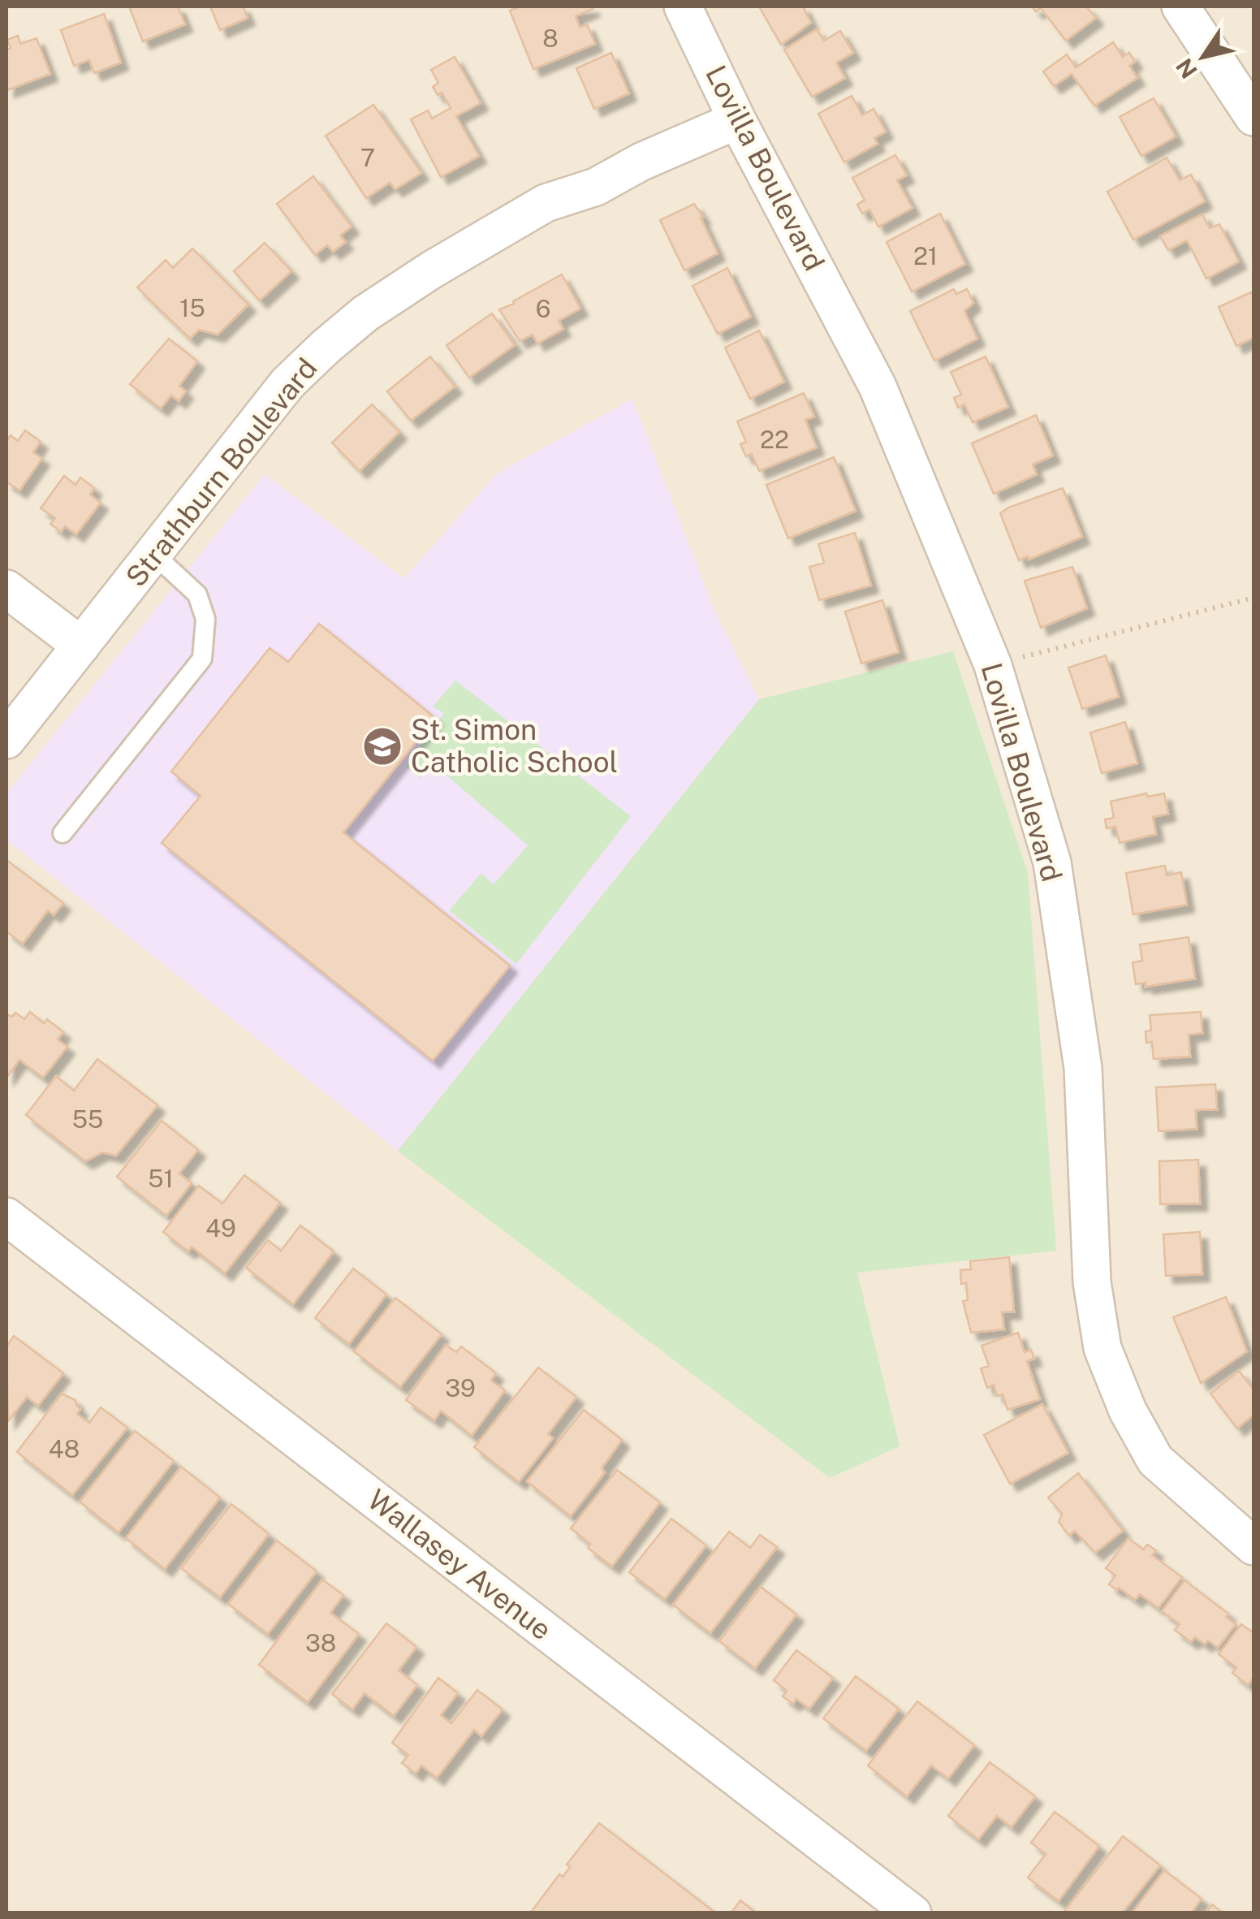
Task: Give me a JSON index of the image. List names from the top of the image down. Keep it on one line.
{"streets":{"street":["Lovilla Boulevard","Strathburn Boulevard","Wallasey Avenue"]},"crossings":[["Lovilla Boulevard","Strathburn Boulevard"]],"places":{"school or university":["St. Simon Catholic School"]},"house_numbers":["8","7","21","15","6","22","55","51","49","39","48","38"],"north":"bottom left"}
